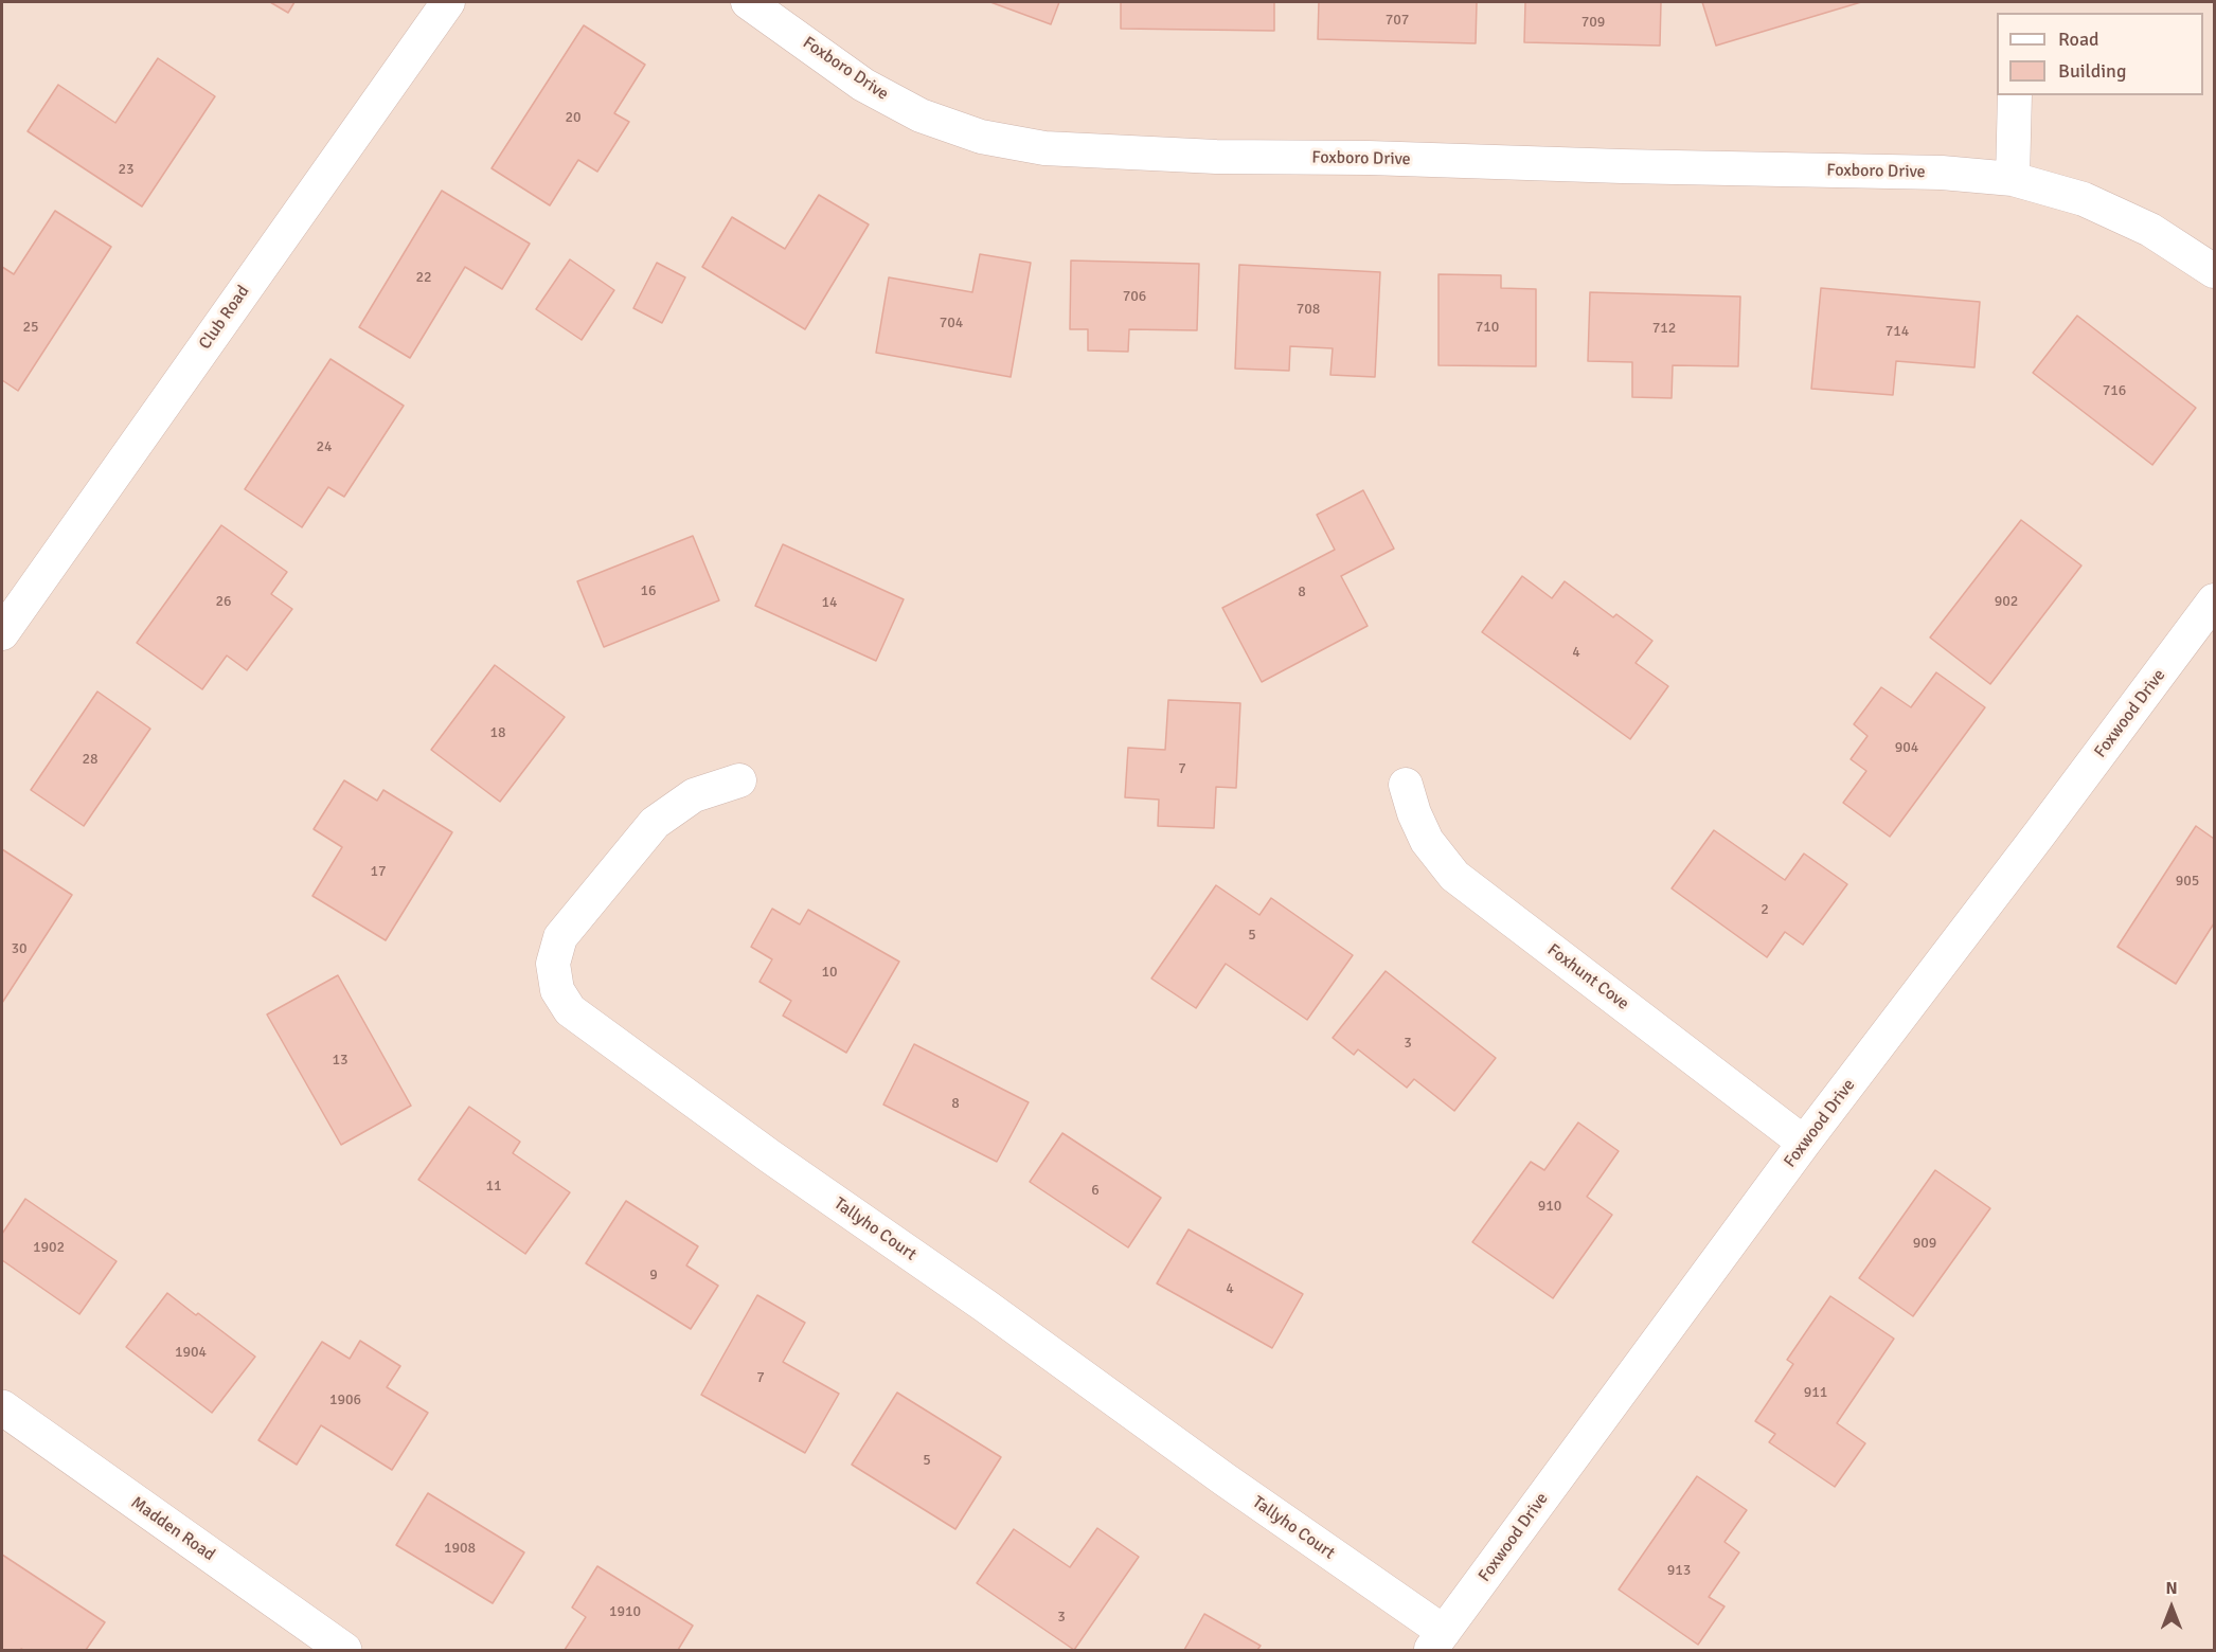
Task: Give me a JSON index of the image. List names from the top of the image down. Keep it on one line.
{"streets":{"street":["Foxboro Drive","Club Road","Foxwood Drive","Foxhunt Cove","Tallyho Court","Madden Road"]},"crossings":[["Foxwood Drive","Foxhunt Cove"],["Foxwood Drive","Tallyho Court"]],"house_numbers":["707","709","20","23","22","706","708","704","25","710","712","714","716","24","16","8","26","902","14","4","18","904","28","7","17","905","2","5","30","10","3","13","8","11","6","910","909","1902","9","4","1904","7","911","1906","5","1908","913","1910","3"],"legend":["Road","Building"],"north":"top"}
